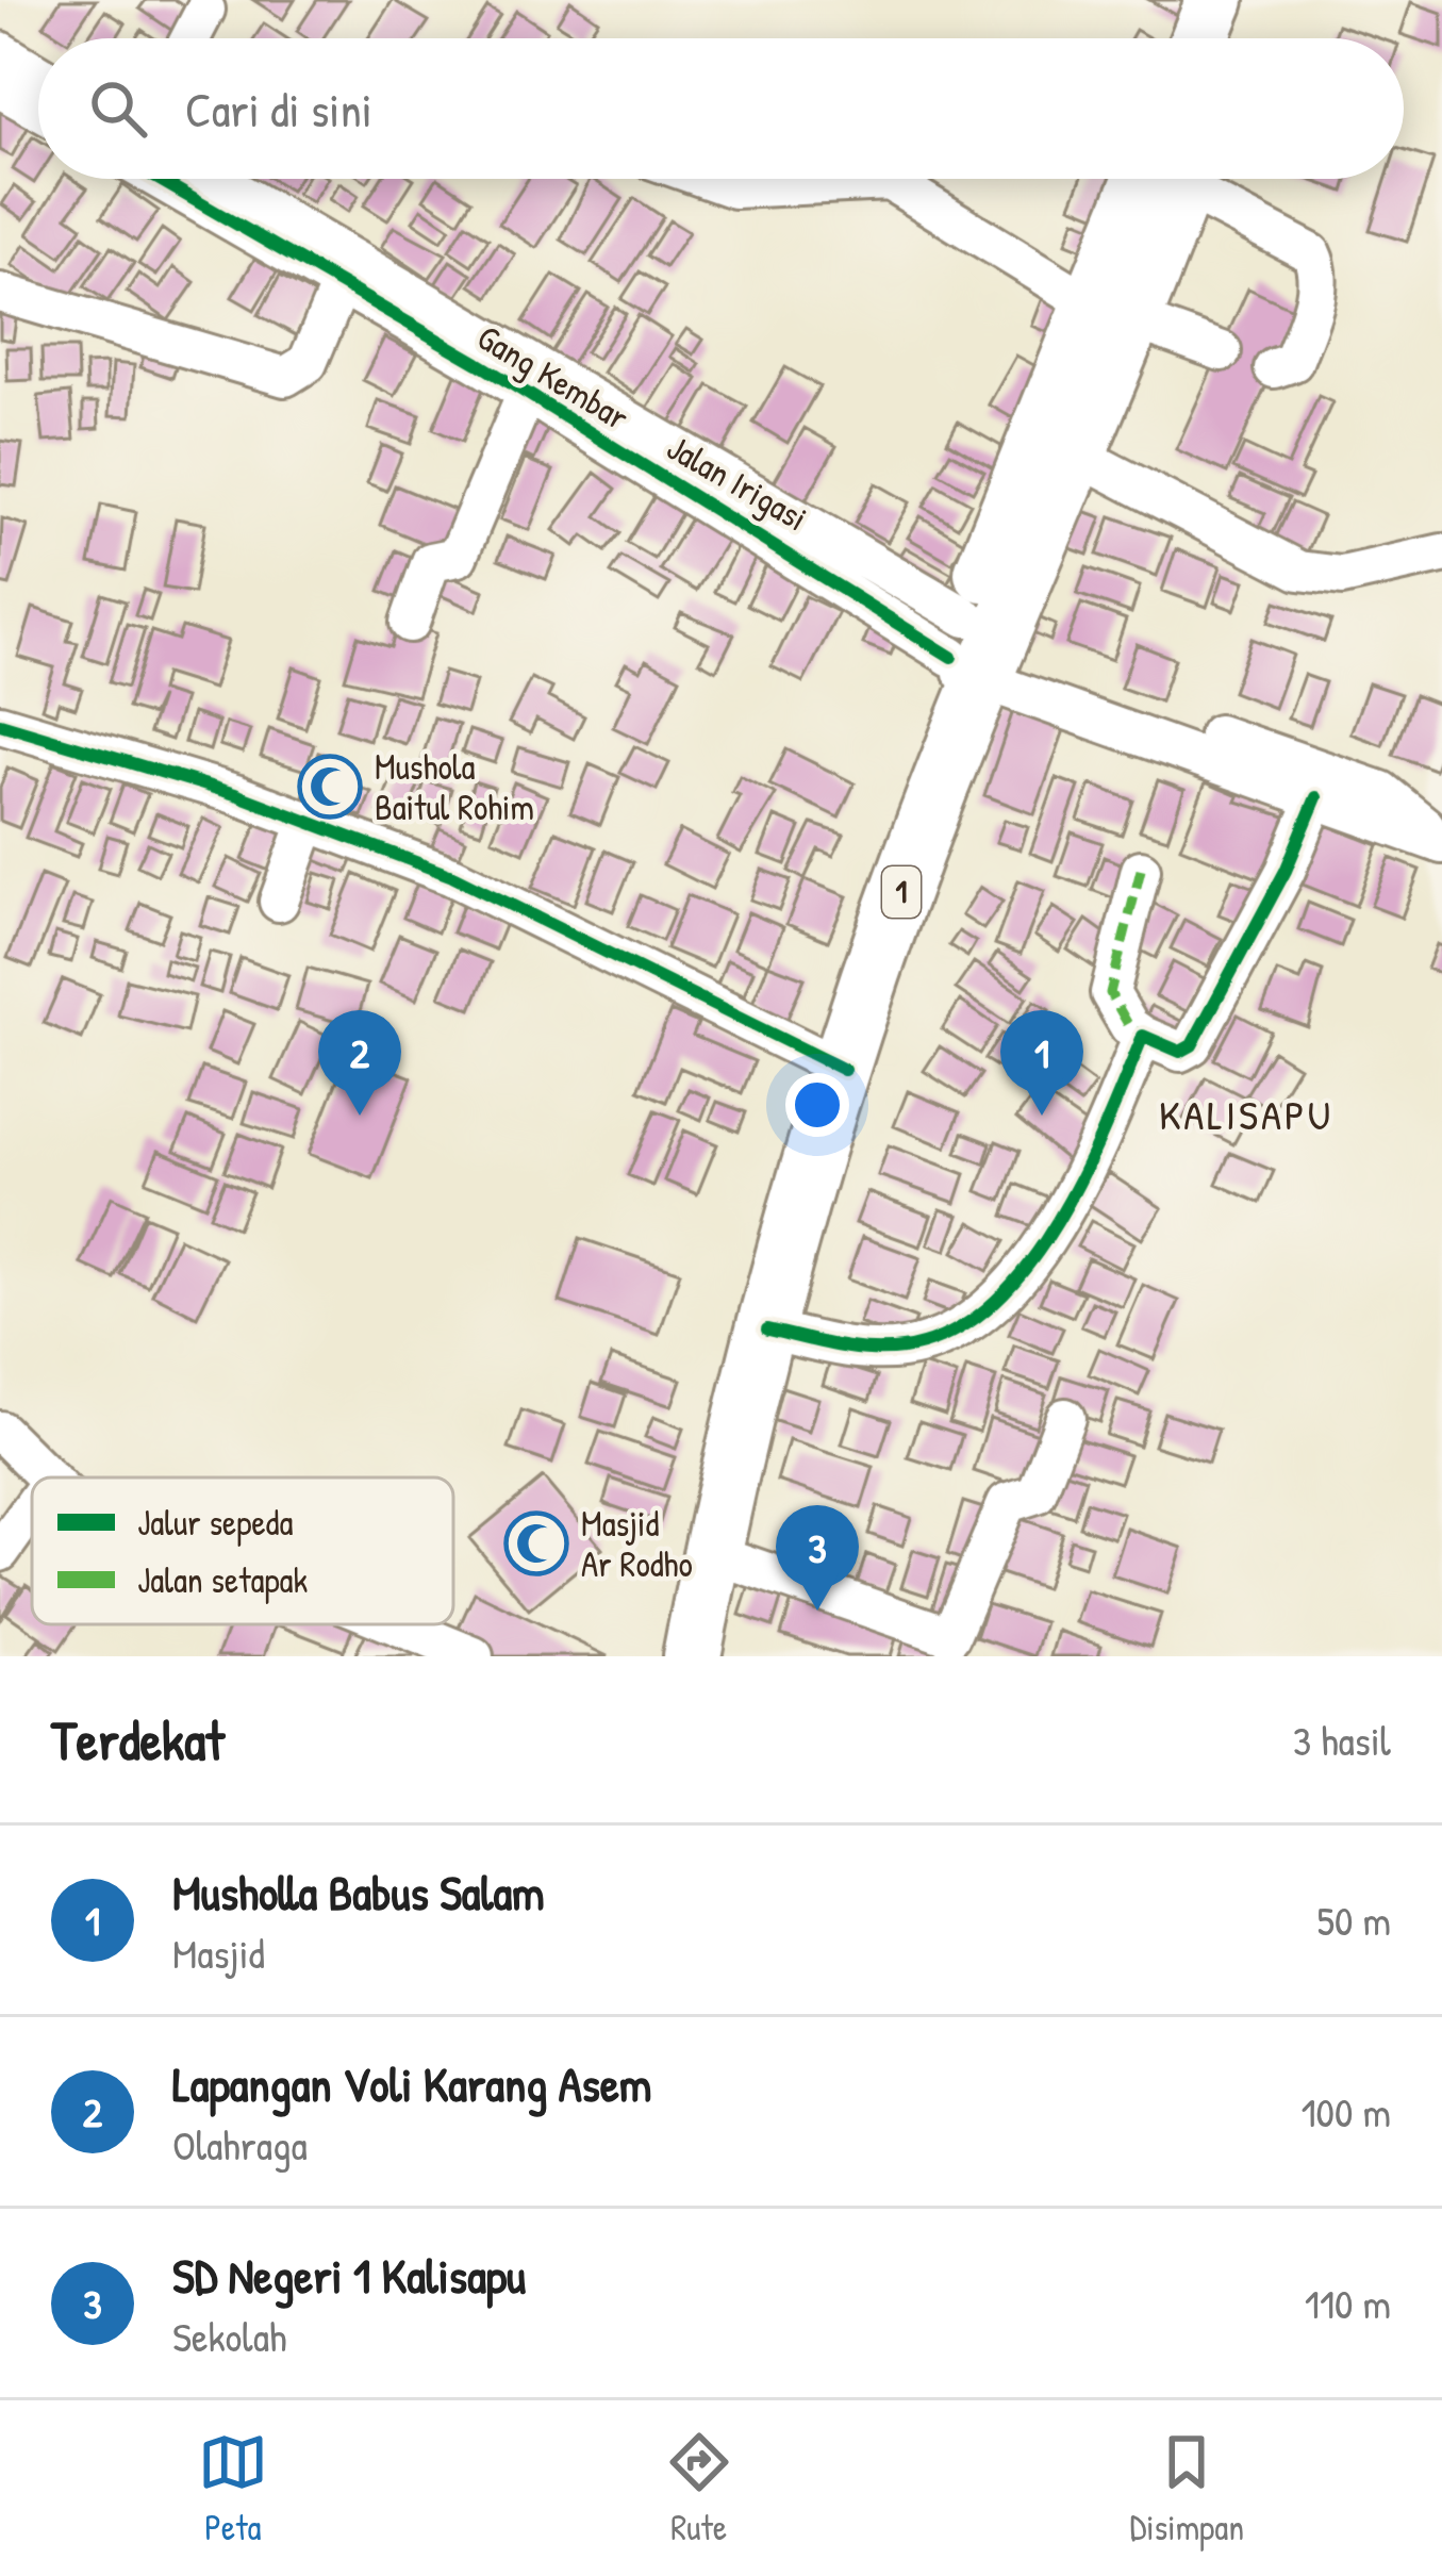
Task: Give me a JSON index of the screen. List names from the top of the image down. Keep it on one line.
{"streets":{"highway":["1"],"street":["Gang Kembar","Jalan Irigasi"]},"crossings":[["Gang Kembar","Jalan Irigasi"],["Gang Kembar","1"],["Jalan Irigasi","1"]],"districts":["KALISAPU"],"places":{"mosque":["Mushola Baitul Rohim","Masjid Ar Rodho"]},"legend":["Jalur sepeda","Jalan setapak"],"page":{"search":"Cari di sini","pins":["1","2","3"],"heading":["Terdekat","3 hasil"],"list":[{"mark":"1","name":"Musholla Babus Salam","note":"Masjid","value":"50 m"},{"mark":"2","name":"Lapangan Voli Karang Asem","note":"Olahraga","value":"100 m"},{"mark":"3","name":"SD Negeri 1 Kalisapu","note":"Sekolah","value":"110 m"}],"nav":["Peta","Rute","Disimpan"]}}
